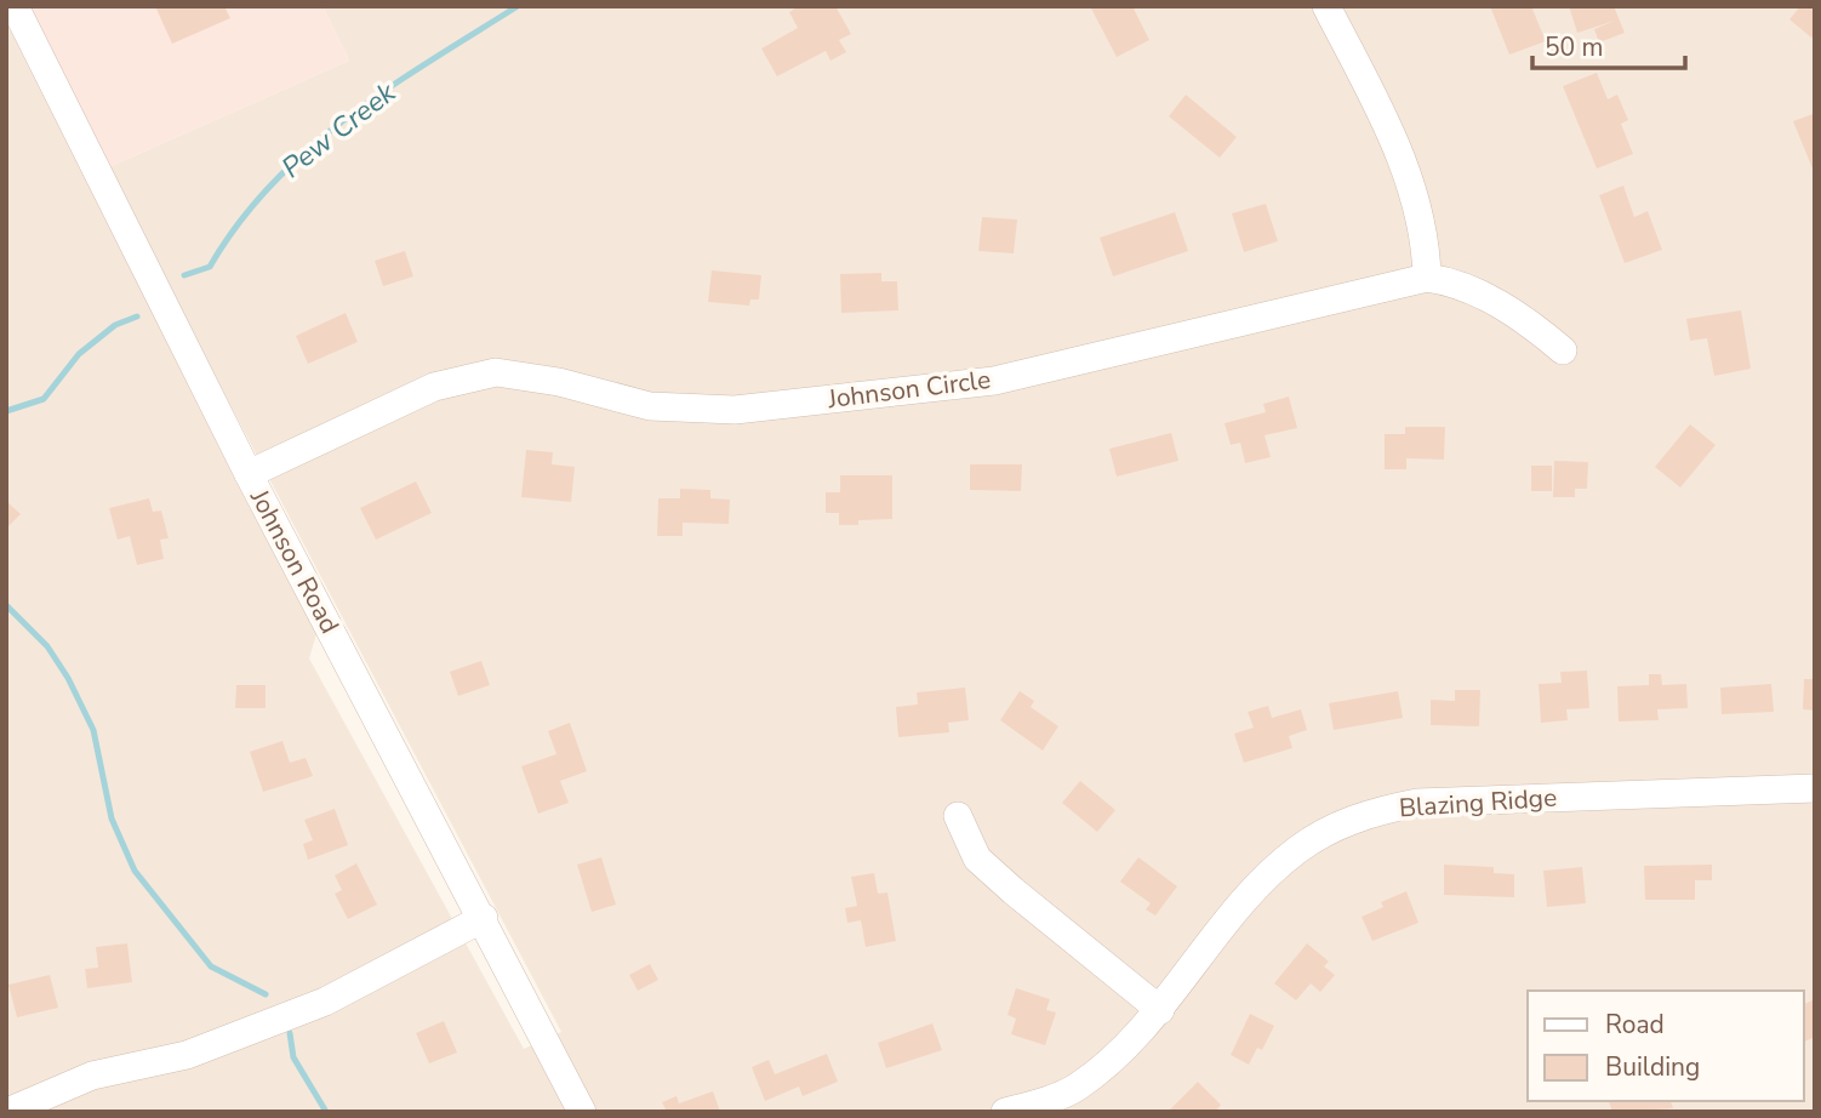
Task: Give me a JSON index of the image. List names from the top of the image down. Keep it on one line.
{"streets":{"street":["Johnson Circle","Johnson Road","Blazing Ridge"]},"crossings":[["Johnson Circle","Johnson Road"]],"water":["Pew Creek"],"legend":["Road","Building"],"scale_bar":"50 m"}
